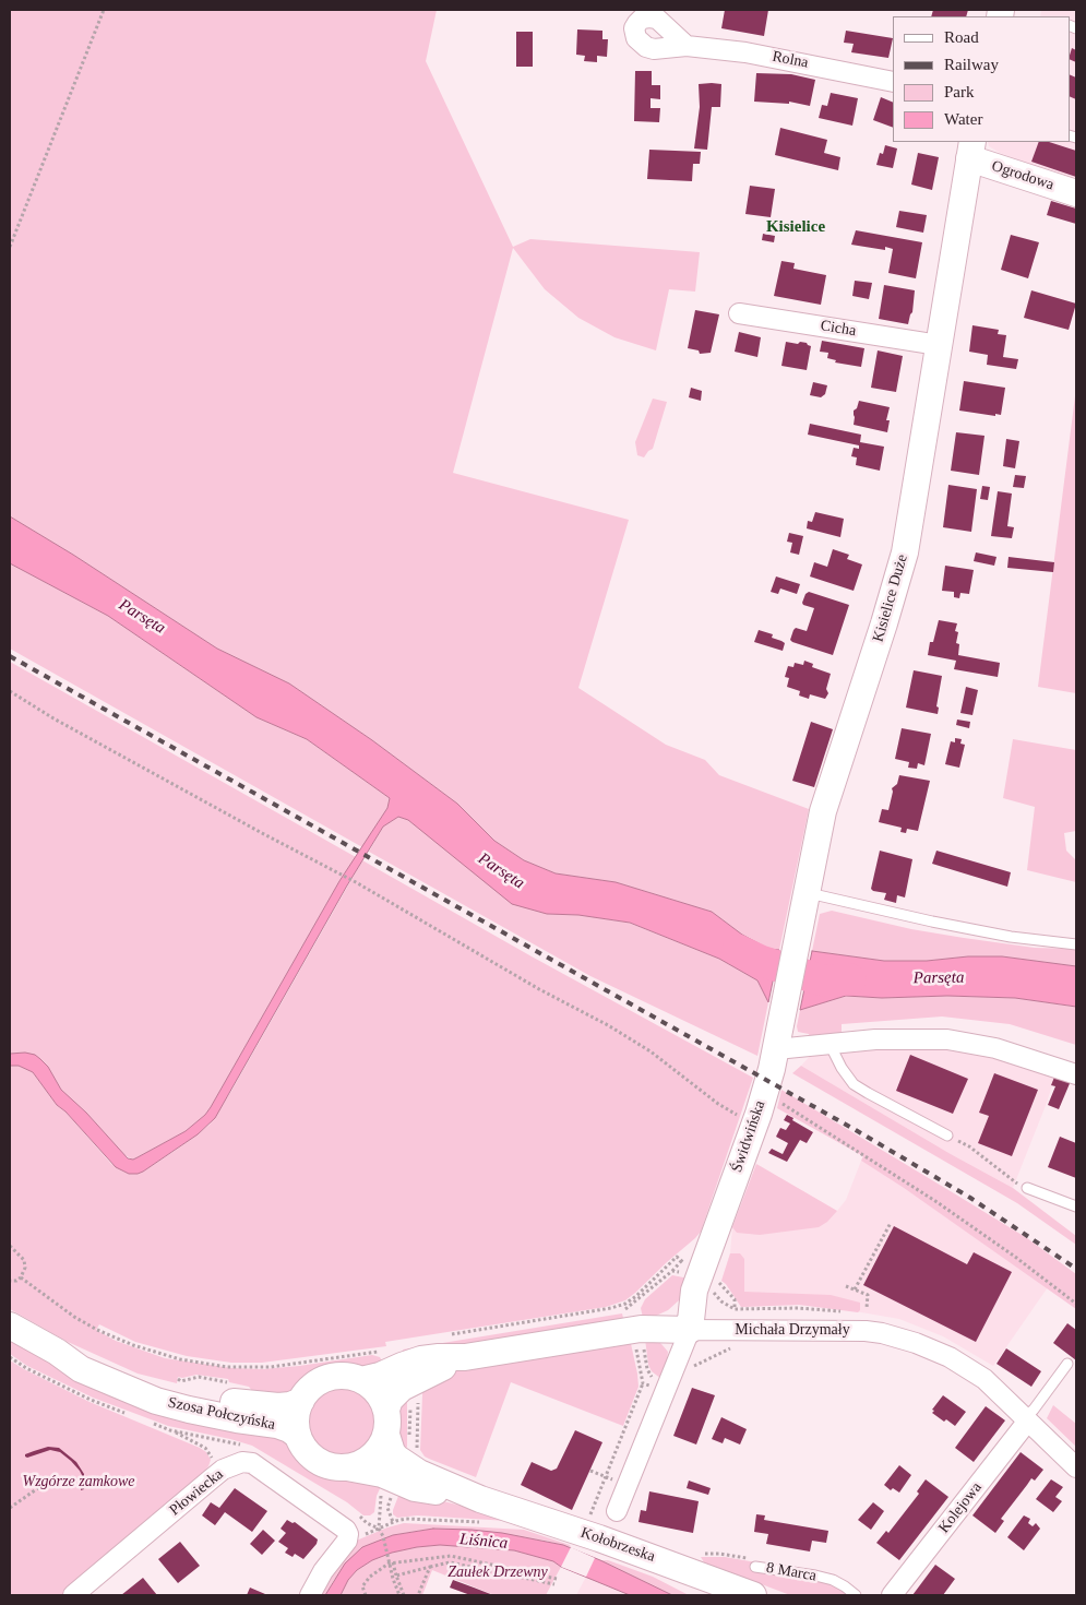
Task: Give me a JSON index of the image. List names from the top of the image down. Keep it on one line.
{"streets":{"street":["Rolna","Ogrodowa","Cicha","Kisielice Duże","Świdwińska","Michała Drzymały","Szosa Połczyńska","Płowiecka","Kolejowa","Kołobrzeska"],"lane":["8 Marca"]},"crossings":[["Ogrodowa","Kisielice Duże"],["Cicha","Kisielice Duże"],["Kisielice Duże","Świdwińska"],["Świdwińska","Michała Drzymały"],["Michała Drzymały","Szosa Połczyńska"],["Michała Drzymały","Kolejowa"],["Michała Drzymały","Kołobrzeska"],["Szosa Połczyńska","Kołobrzeska"]],"districts":["Kisielice"],"water":["Parsęta","Liśnica"],"parks":["Wzgórze zamkowe","Zaułek Drzewny"],"legend":["Road","Railway","Park","Water"]}
